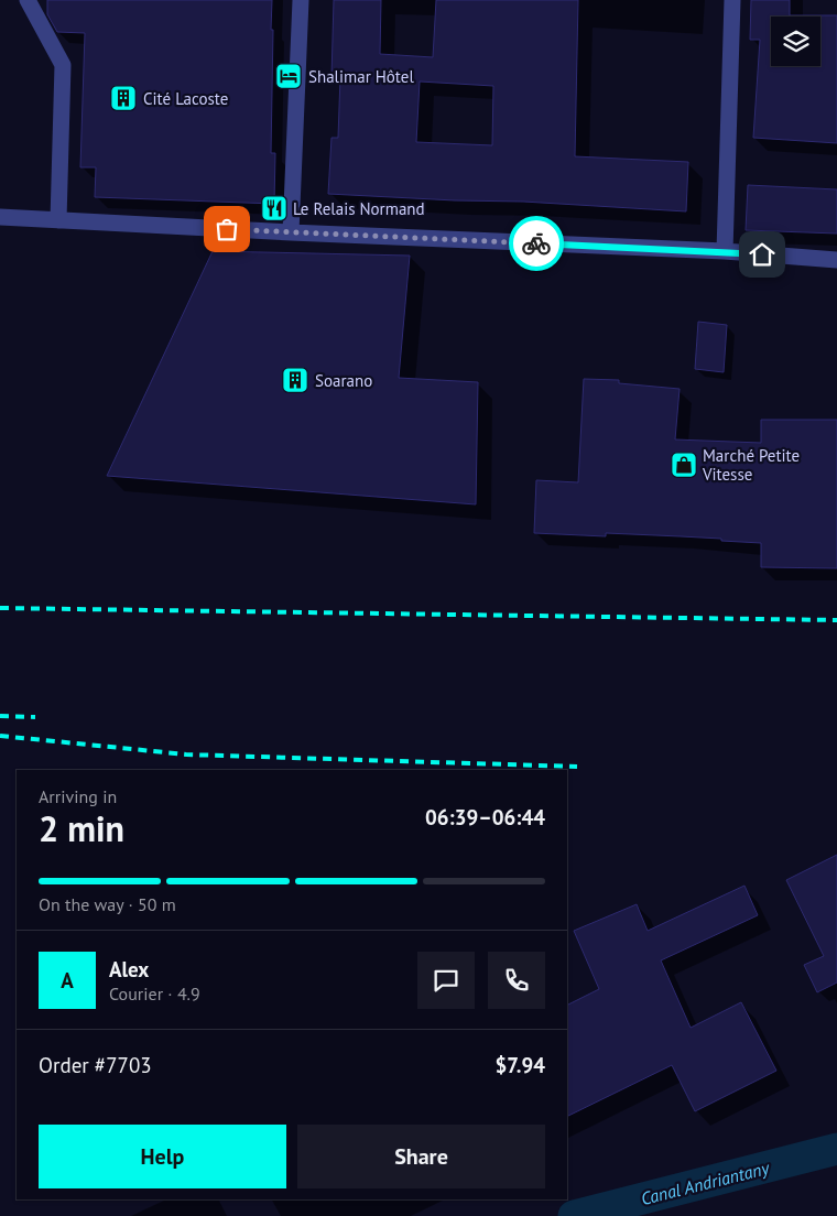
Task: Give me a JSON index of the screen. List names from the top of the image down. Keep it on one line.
{"water":["Canal Andriantany"],"places":{"hotel":["Shalimar Hôtel"],"building":["Cité Lacoste","Soarano"],"restaurant":["Le Relais Normand"],"shop":["Marché Petite Vitesse"]},"page":{"heading":["2 min","Arriving in","06:39–06:44"],"panel":["Alex","Courier · 4.9","Order #7703","$7.94"],"bar":"On the way · 50 m","round":"A","buttons":["Help","Share"]}}
